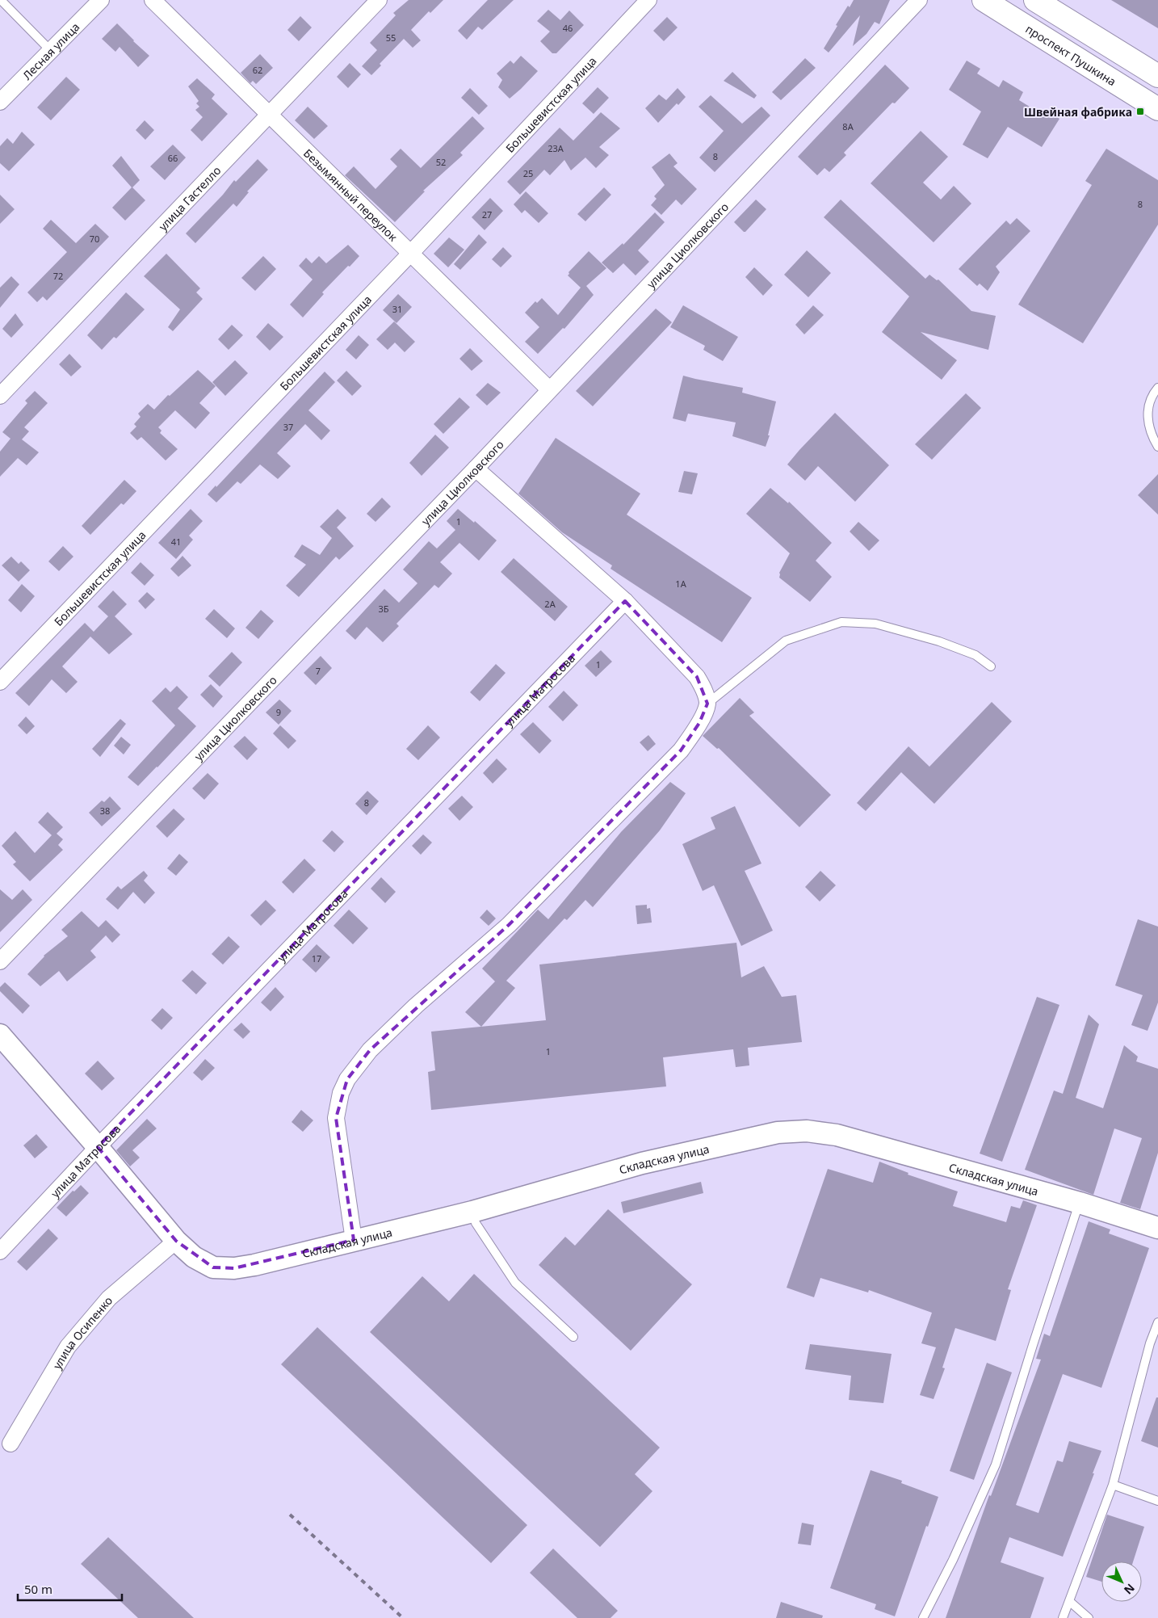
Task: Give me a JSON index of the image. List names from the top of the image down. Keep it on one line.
{"streets":{"main road":["проспект Пушкина"],"street":["Лесная улица","Большевистская улица","Безымянный переулок","улица Гастелло","улица Циолковского","улица Матросова","Складская улица","улица Осипенко"]},"crossings":[["Большевистская улица","Безымянный переулок"],["Безымянный переулок","улица Гастелло"],["Безымянный переулок","улица Циолковского"],["улица Матросова","Складская улица"],["Складская улица","улица Осипенко"]],"places":{"transit":["Швейная фабрика"]},"house_numbers":["46","55","62","8А","23А","8","66","52","25","8","27","70","72","31","37","1","41","1А","2А","3Б","1","7","9","8","38","17","1"],"scale_bar":"50 m","north":"bottom right"}
